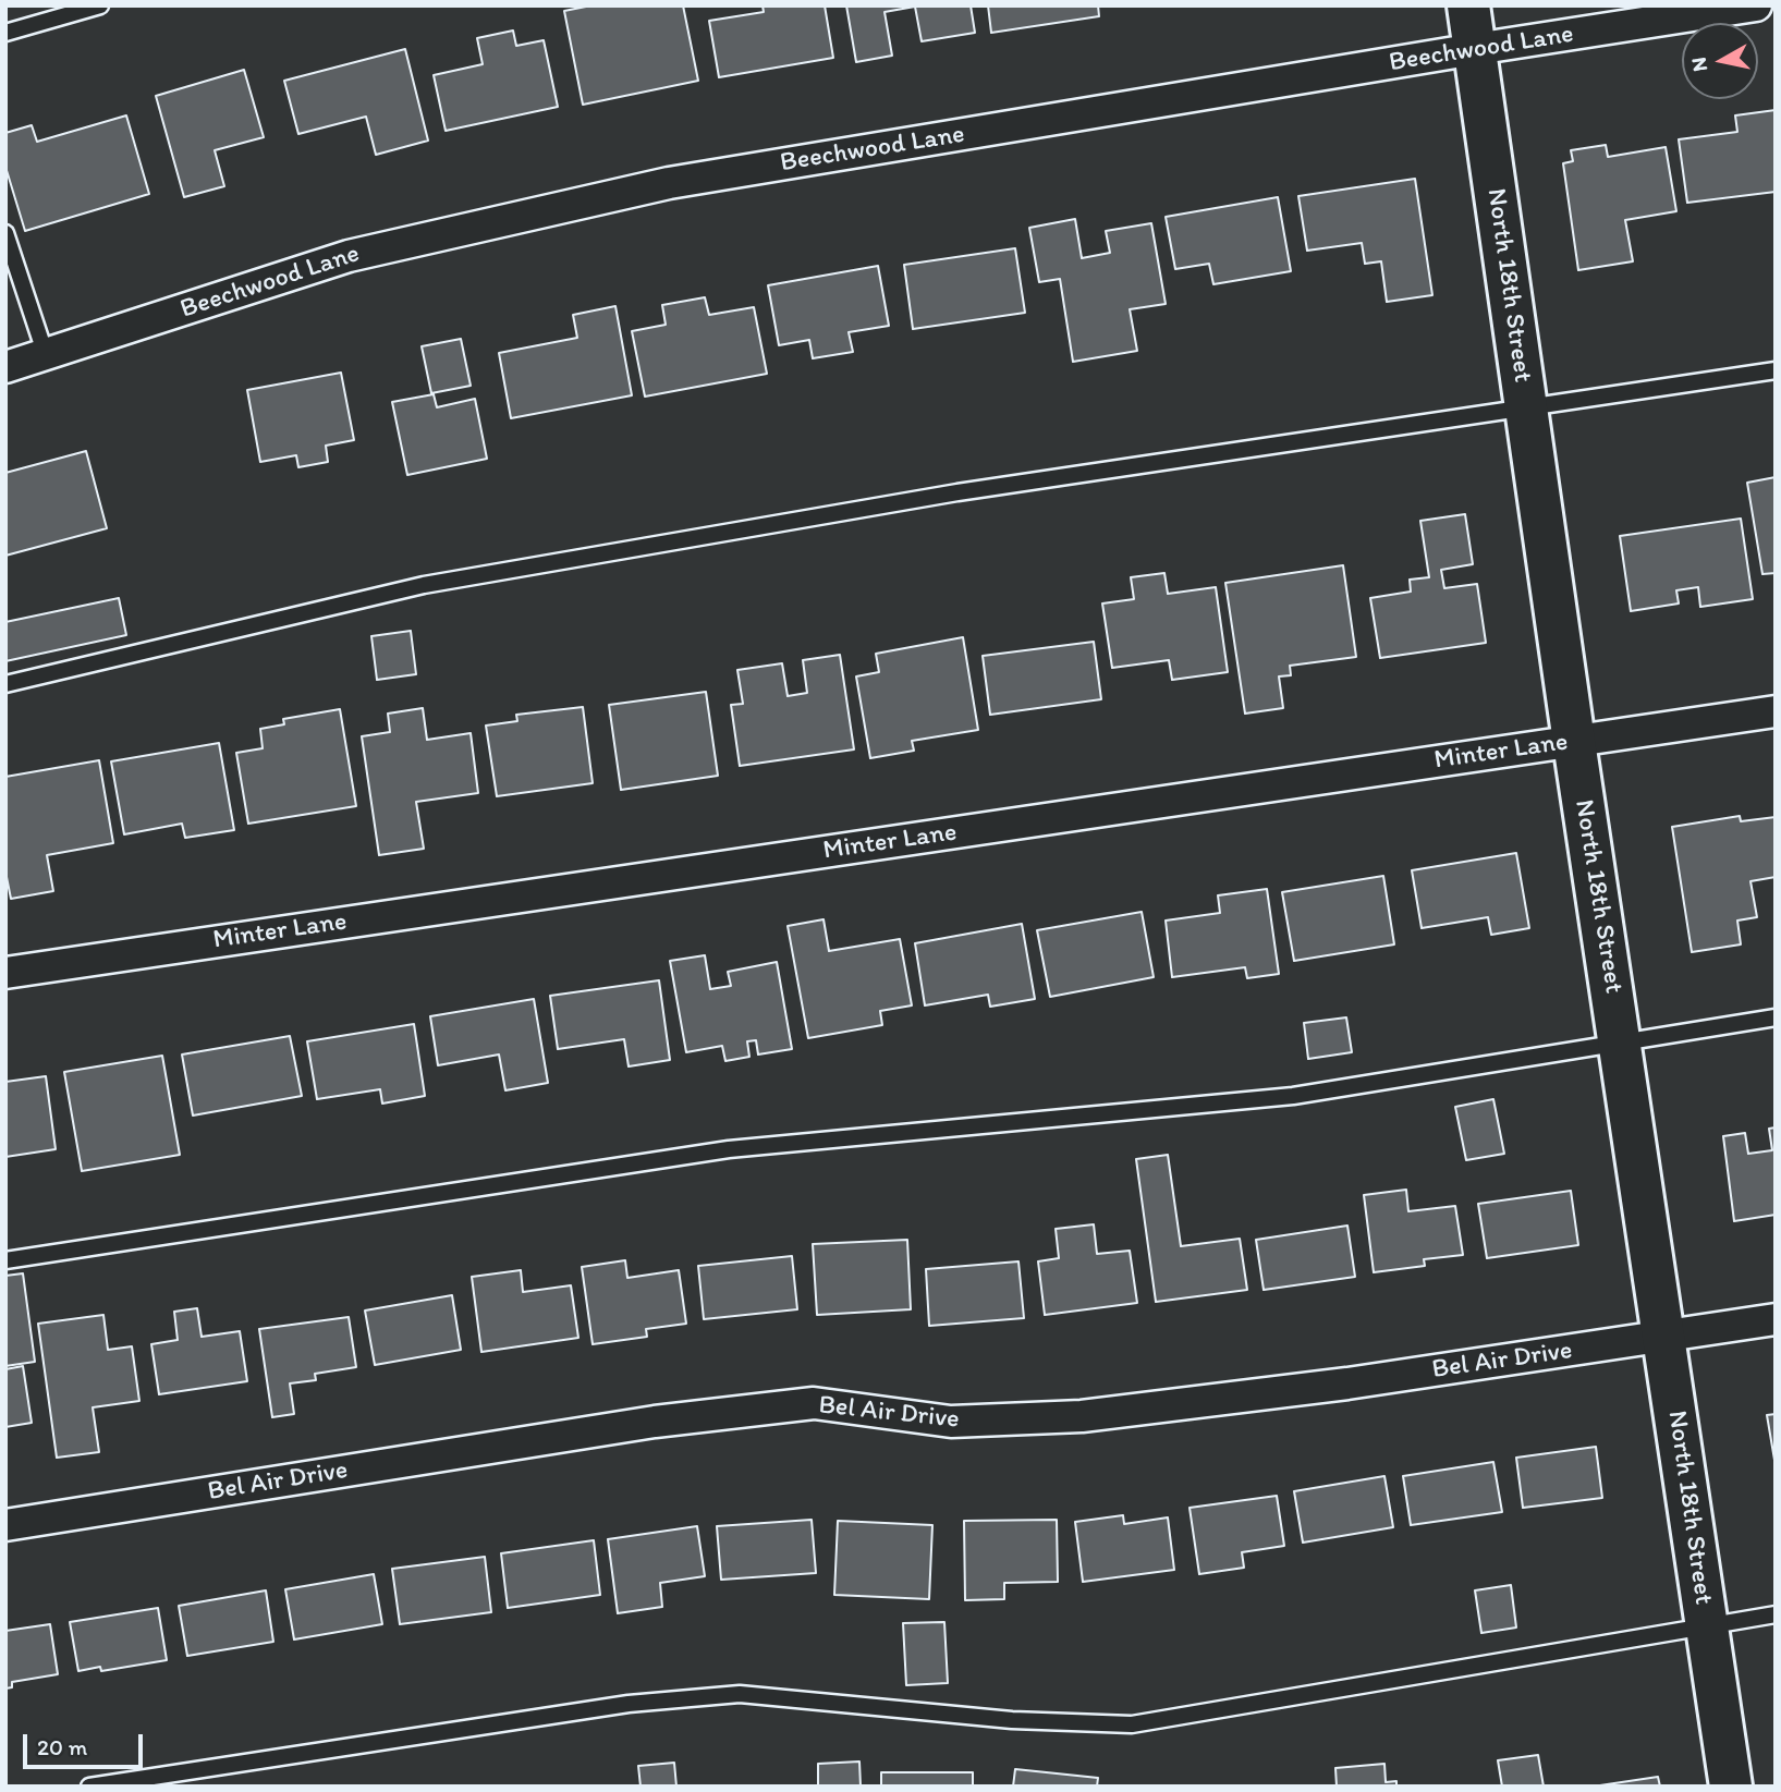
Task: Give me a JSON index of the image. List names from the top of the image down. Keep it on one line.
{"streets":{"street":["Beechwood Lane","North 18th Street","Minter Lane","Bel Air Drive"]},"crossings":[["Beechwood Lane","North 18th Street"],["North 18th Street","Minter Lane"],["North 18th Street","Bel Air Drive"]],"scale_bar":"20 m","north":"left"}
